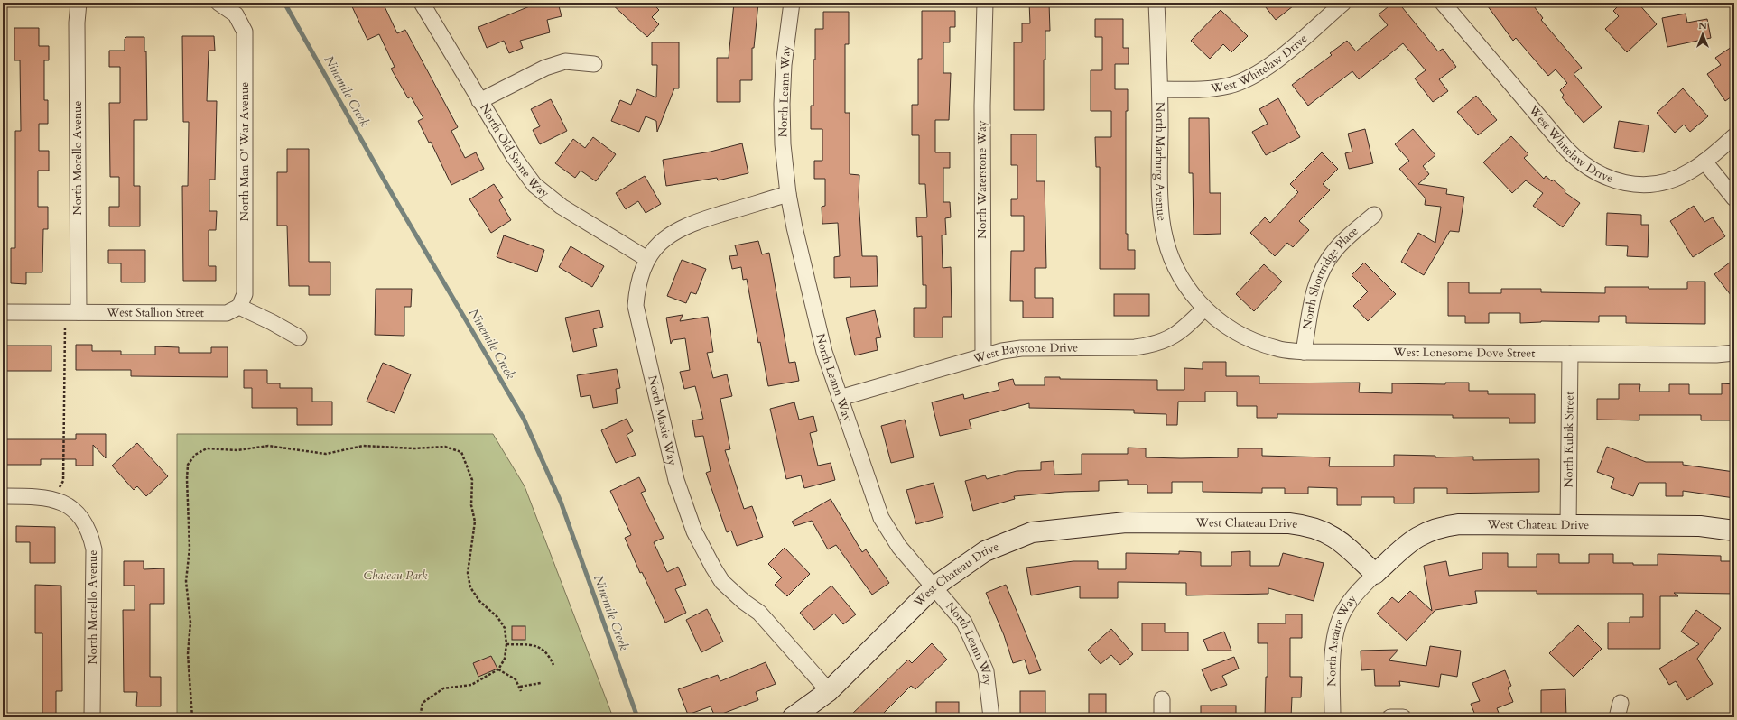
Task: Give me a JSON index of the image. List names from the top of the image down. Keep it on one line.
{"streets":{"street":["West Whitelaw Drive","North Leann Way","North Old Stone Way","North Man O' War Avenue","North Morello Avenue","North Marburg Avenue","North Waterstone Way","North Shortridge Place","West Stallion Street","West Lonesome Dove Street","West Baystone Drive","North Maxie Way","North Kubik Street","West Chateau Drive","North Astaire Way"]},"crossings":[["West Whitelaw Drive","North Marburg Avenue"],["North Leann Way","West Baystone Drive"],["North Leann Way","North Maxie Way"],["North Leann Way","West Chateau Drive"],["North Old Stone Way","North Maxie Way"],["North Man O' War Avenue","West Stallion Street"],["North Morello Avenue","West Stallion Street"],["North Marburg Avenue","West Lonesome Dove Street"],["North Marburg Avenue","West Baystone Drive"],["North Waterstone Way","West Baystone Drive"],["North Shortridge Place","West Lonesome Dove Street"],["West Lonesome Dove Street","West Baystone Drive"],["West Lonesome Dove Street","North Kubik Street"],["North Maxie Way","West Chateau Drive"],["North Kubik Street","West Chateau Drive"],["West Chateau Drive","North Astaire Way"]],"water":["Ninemile Creek"],"parks":["Chateau Park"],"north":"top"}
